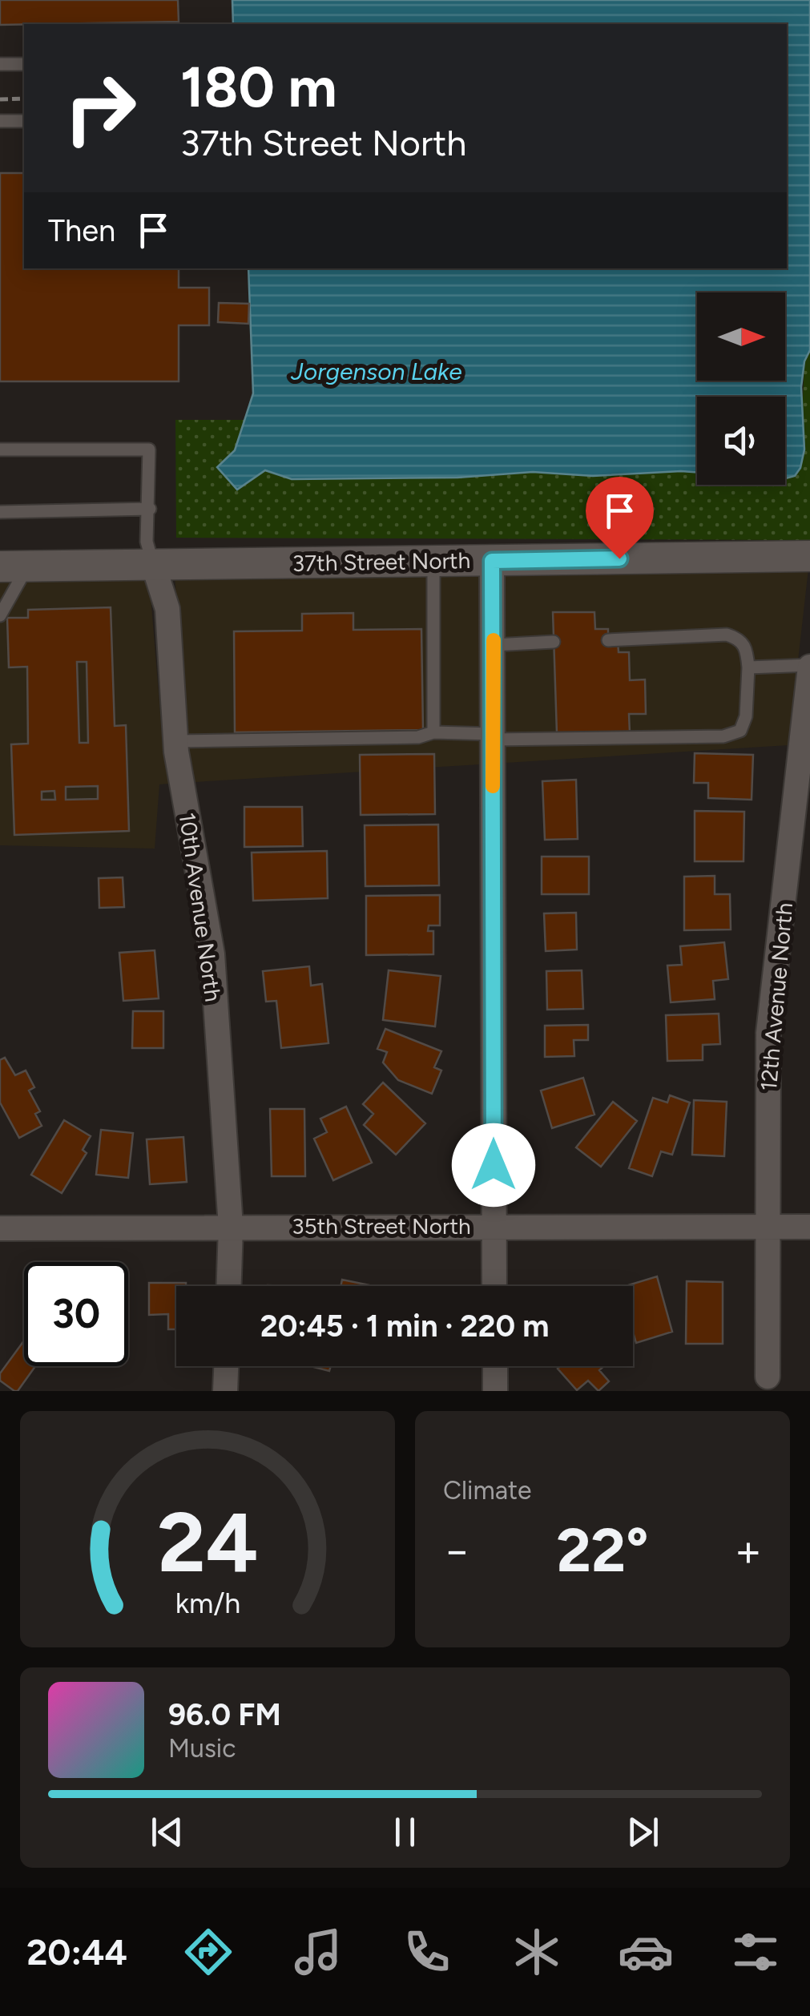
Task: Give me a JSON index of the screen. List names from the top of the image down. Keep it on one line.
{"streets":{"street":["37th Street North","10th Avenue North","12th Avenue North","35th Street North"]},"crossings":[["37th Street North","10th Avenue North"],["10th Avenue North","35th Street North"],["12th Avenue North","35th Street North"]],"water":["Jorgenson Lake"],"north":"right","page":{"turn":["180 m","37th Street North"],"then":"Then","limit":"30","trip":"20:45 · 1 min · 220 m","tile":"Climate","heat":["−","22°","+"],"song":["96.0 FM","Music"],"tabs":"20:44","gauge":["24","km/h"]}}
